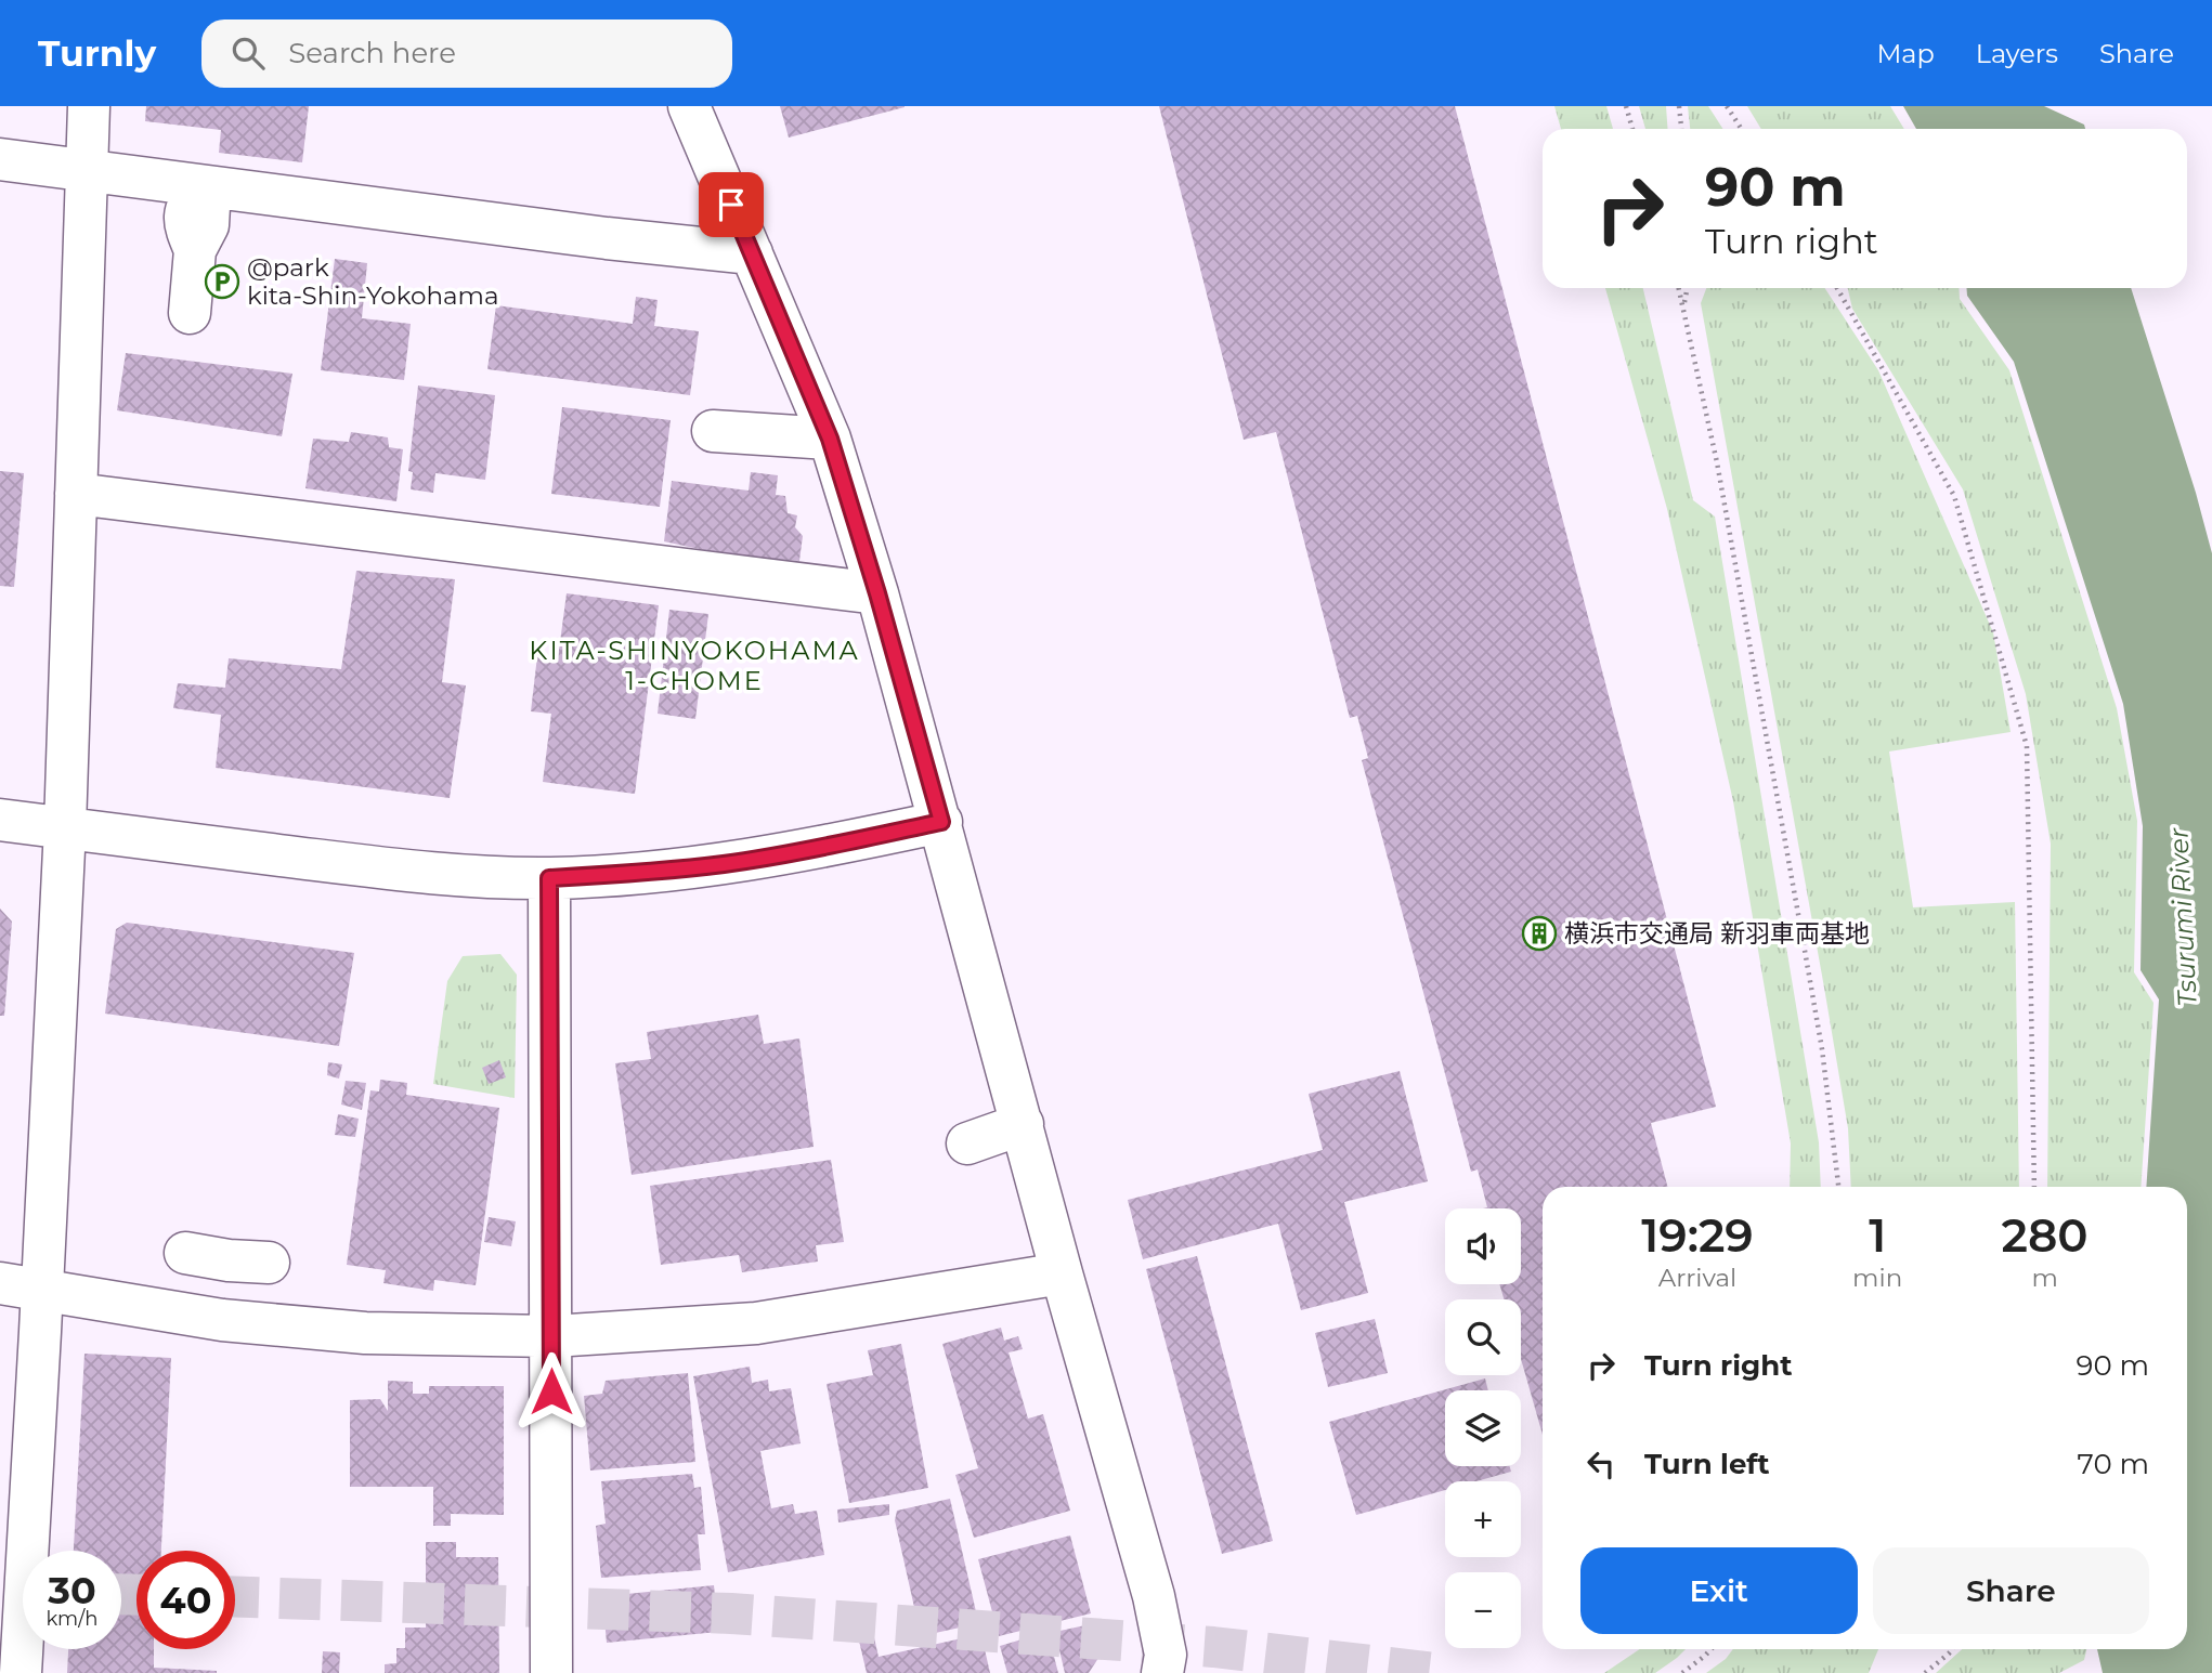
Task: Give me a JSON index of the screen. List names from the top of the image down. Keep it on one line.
{"districts":["KITA-SHINYOKOHAMA 1-CHOME"],"water":["Tsurumi River"],"places":{"parking":["@park kita-Shin-Yokohama"],"building":["横浜市交通局 新羽車両基地"]},"page":{"header":"Turnly","search":"Search here","nav":["Map","Layers","Share"],"turn":["90 m","Turn right"],"eta":["19:29","Arrival","1","min","280","m"],"map_buttons":["+","−"],"list":[{"name":"Turn right","value":"90 m"},{"name":"Turn left","value":"70 m"}],"buttons":["Exit","Share"],"speed":"30 km/h","limit":"40"}}
